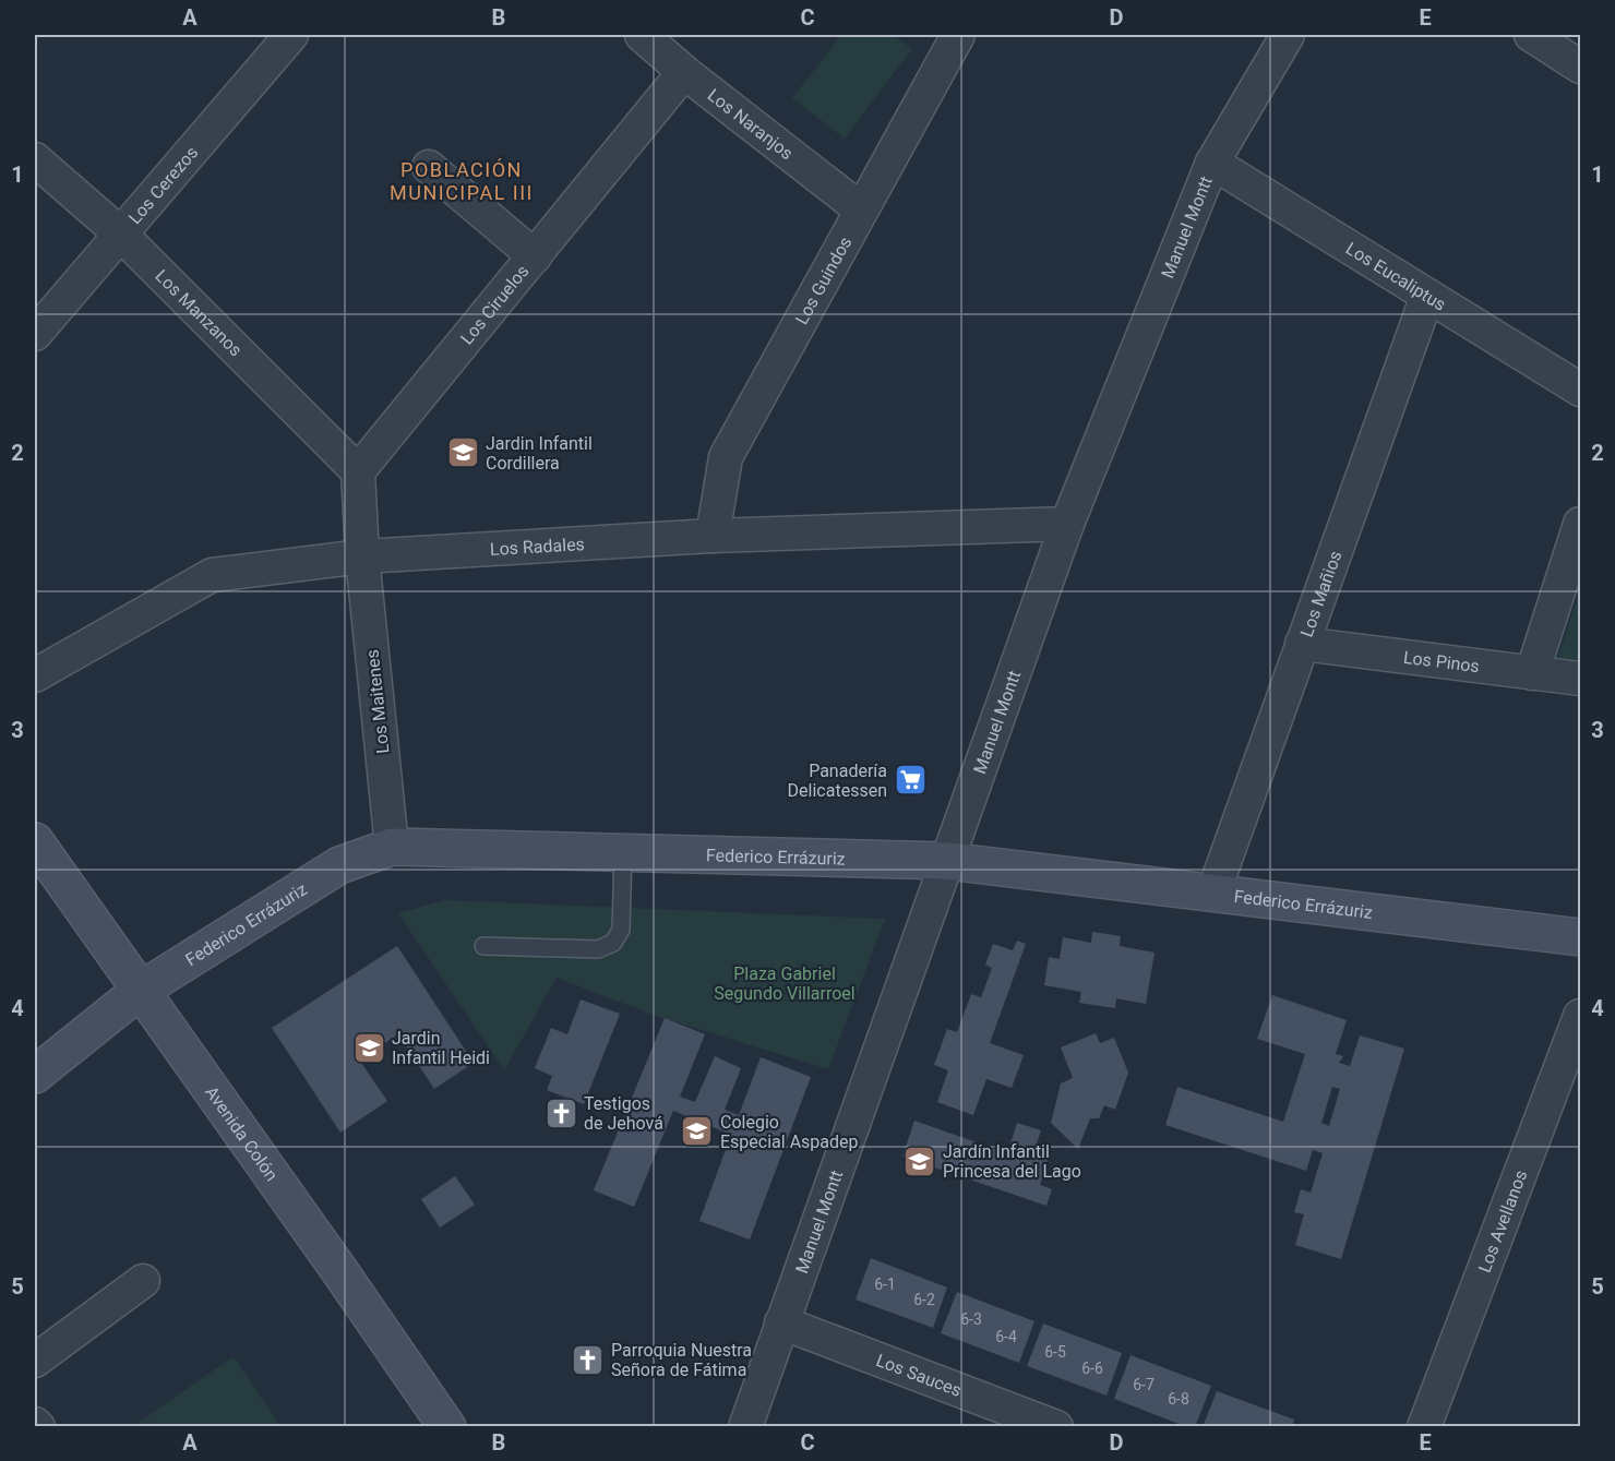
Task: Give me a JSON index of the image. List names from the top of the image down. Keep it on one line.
{"streets":{"street":["Los Naranjos","Los Cerezos","Manuel Montt","Los Eucaliptus","Los Guindos","Los Ciruelos","Los Manzanos","Los Radales","Los Mañios","Los Pinos","Los Maitenes","Federico Errázuriz","Avenida Colón","Los Avellanos","Los Sauces"]},"crossings":[["Los Naranjos","Los Guindos"],["Los Naranjos","Los Ciruelos"],["Los Cerezos","Los Manzanos"],["Manuel Montt","Los Eucaliptus"],["Manuel Montt","Los Radales"],["Manuel Montt","Federico Errázuriz"],["Manuel Montt","Los Sauces"],["Los Eucaliptus","Los Mañios"],["Los Guindos","Los Radales"],["Los Ciruelos","Los Manzanos"],["Los Radales","Los Maitenes"],["Los Mañios","Los Pinos"],["Los Mañios","Federico Errázuriz"],["Los Maitenes","Federico Errázuriz"],["Federico Errázuriz","Avenida Colón"]],"districts":["POBLACIÓN MUNICIPAL III"],"parks":["Plaza Gabriel Segundo Villarroel"],"places":{"school or university":["Jardin Infantil Cordillera","Jardin Infantil Heidi","Colegio Especial Aspadep","Jardín Infantil Princesa del Lago"],"supermarket":["Panadería Delicatessen"],"church":["Testigos de Jehová","Parroquia Nuestra Señora de Fátima"]},"house_numbers":["6-1","6-2","6-3","6-4","6-5","6-6","6-7","6-8"],"grid":{"columns":["A","B","C","D","E"],"rows":["1","2","3","4","5"]}}
